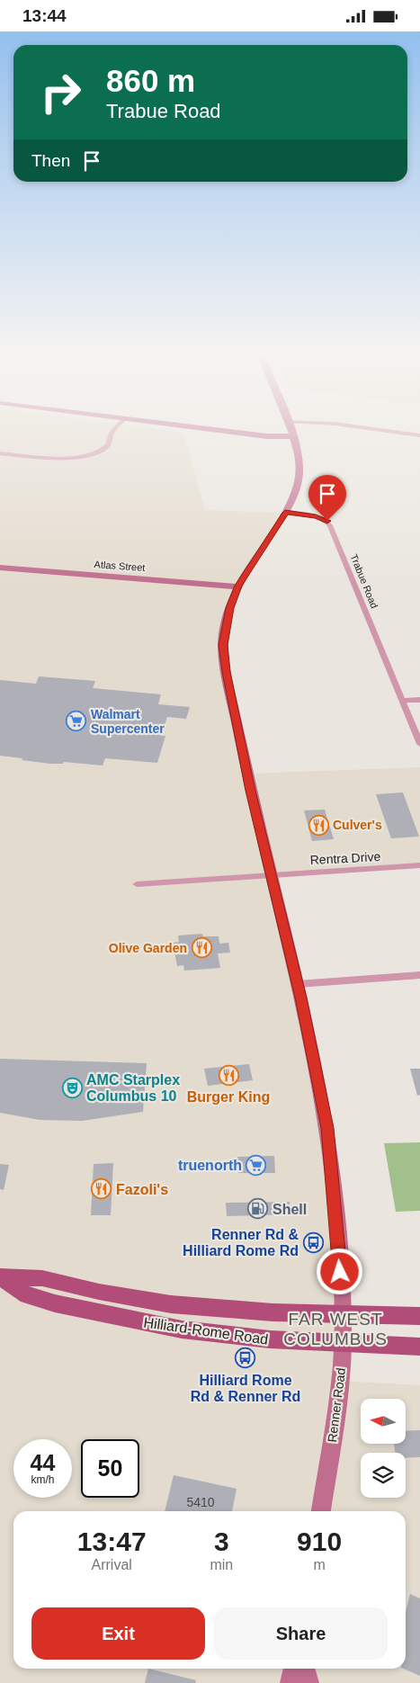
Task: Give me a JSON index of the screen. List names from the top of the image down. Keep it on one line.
{"streets":{"main road":["Atlas Street","Hilliard-Rome Road","Renner Road"],"street":["Trabue Road","Rentra Drive"]},"crossings":[["Atlas Street","Renner Road"],["Trabue Road","Renner Road"],["Rentra Drive","Renner Road"],["Hilliard-Rome Road","Renner Road"]],"districts":["FAR WEST COLUMBUS"],"places":{"supermarket":["Walmart Supercenter","truenorth"],"restaurant":["Culver's","Olive Garden","Burger King","Fazoli's"],"theatre":["AMC Starplex Columbus 10"],"fuel station":["Shell"],"bus stop":["Renner Rd & Hilliard Rome Rd","Hilliard Rome Rd & Renner Rd"]},"house_numbers":["5410"],"north":"left","page":{"status":"13:44","turn":["860 m","Trabue Road"],"then":"Then","speed":"44 km/h","limit":"50","eta":["13:47","Arrival","3","min","910","m"],"buttons":["Exit","Share"]}}
